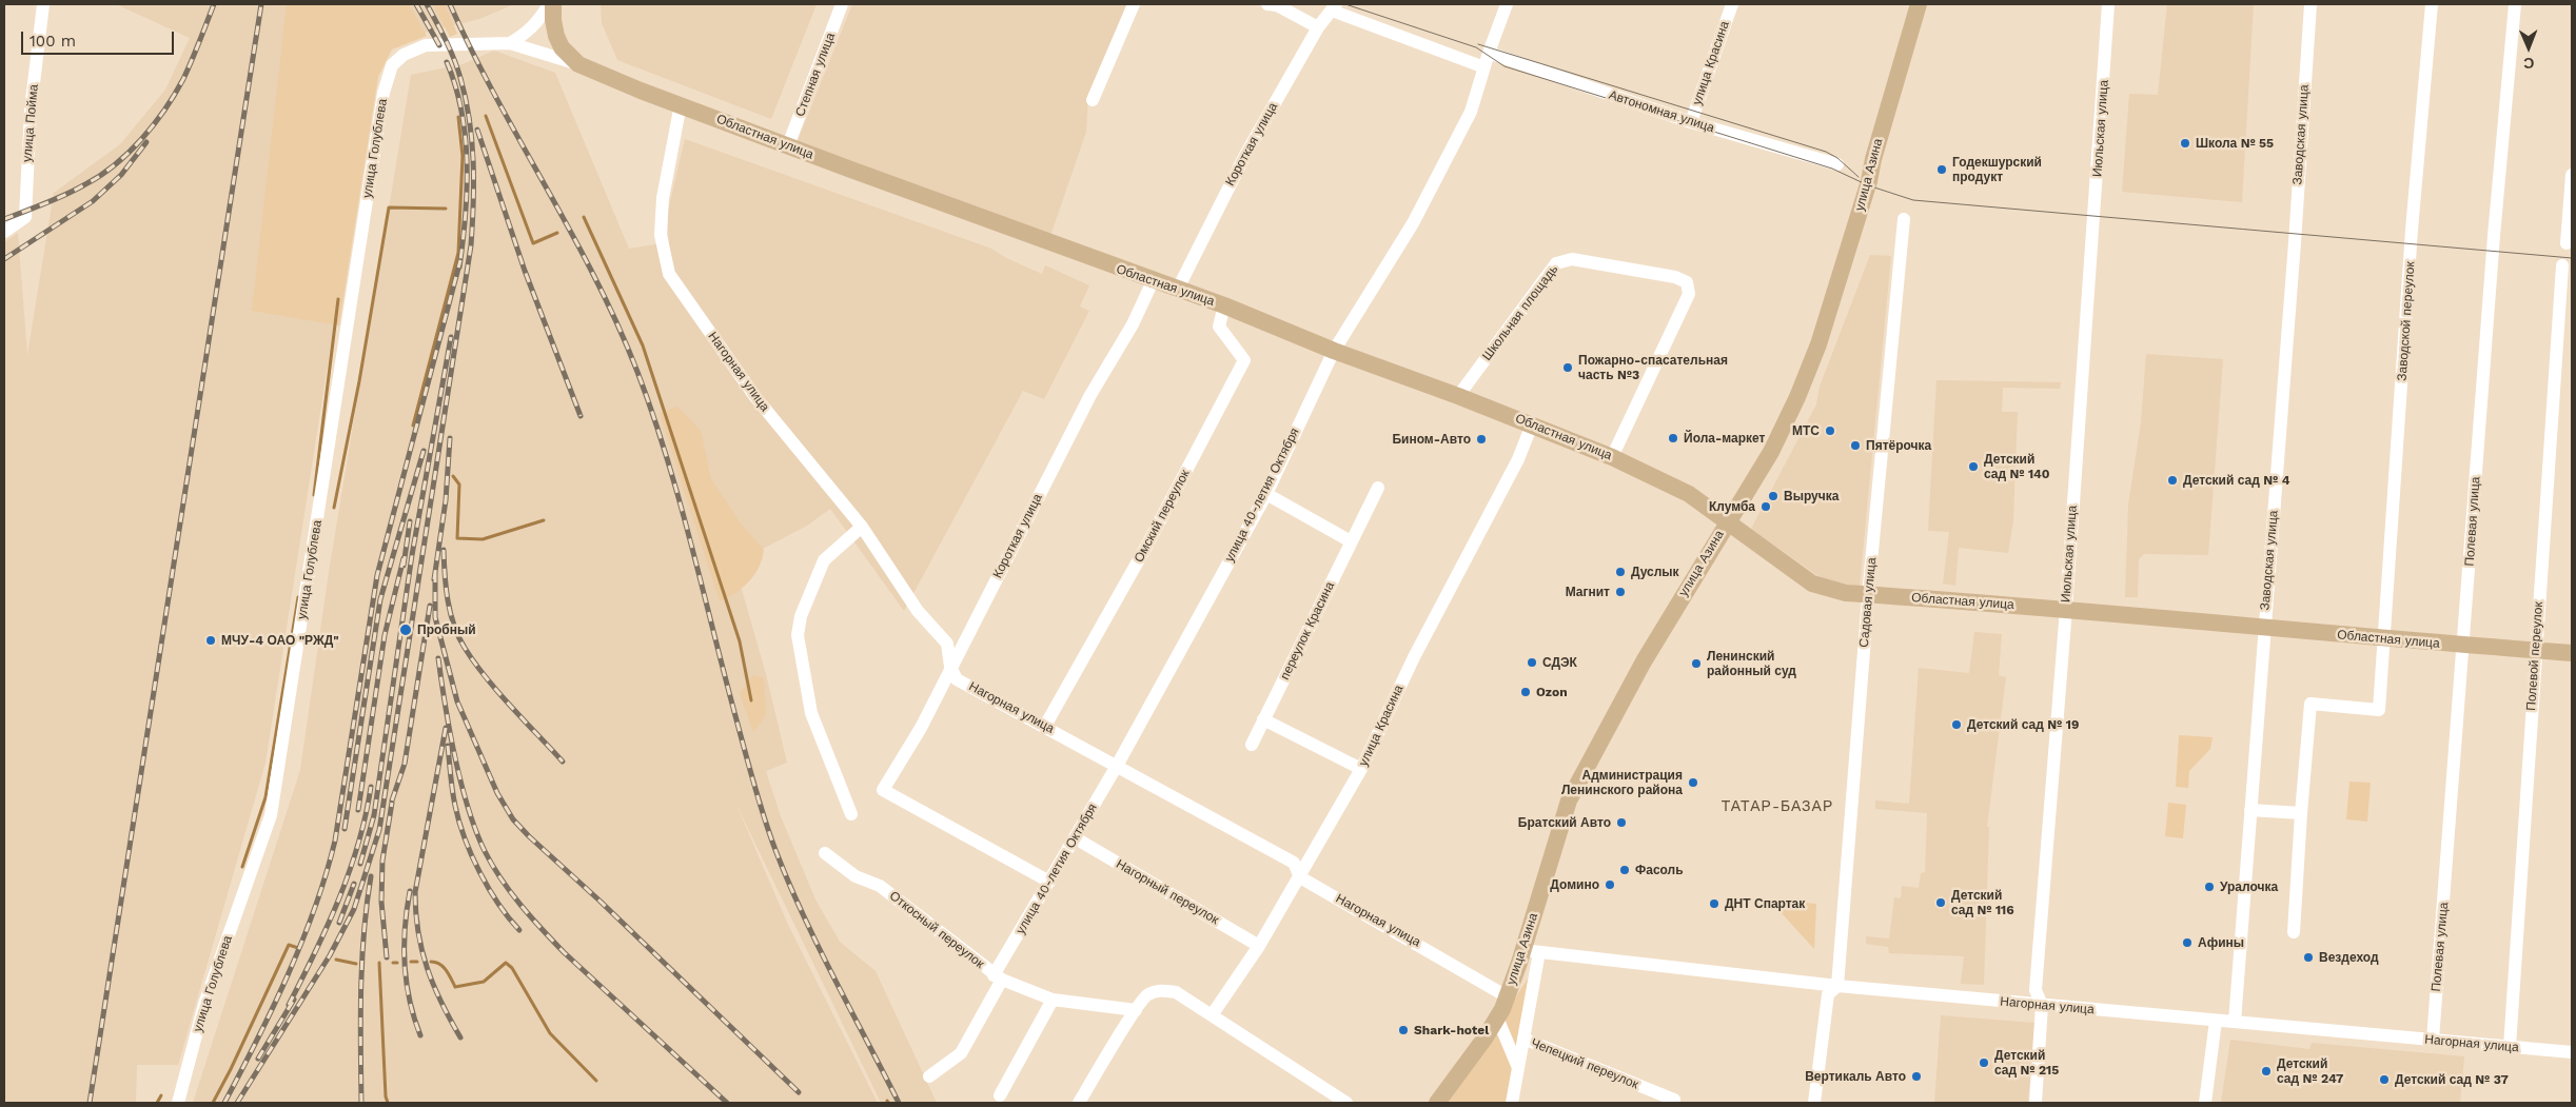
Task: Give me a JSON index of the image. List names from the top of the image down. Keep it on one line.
{"streets":{"main road":["Областная улица","улица Азина"],"street":["улица Красина","Степная улица","Автономная улица","улица Пойма","Июльская улица","Заводская улица","Короткая улица","улица Голублева","Школьная площадь","Заводской переулок","Нагорная улица","улица 40-летия Октября","Омский переулок","Полевая улица","Садовая улица","переулок Красина","Полевой переулок","Нагорный переулок","Откосный переулок","Чепецкий переулок"]},"crossings":[["улица Красина","Автономная улица"],["улица Красина","Областная улица"],["улица Красина","Нагорная улица"],["улица Красина","Нагорный переулок"],["Степная улица","Областная улица"],["Автономная улица","улица 40-летия Октября"],["Июльская улица","Областная улица"],["Июльская улица","Нагорная улица"],["Заводская улица","Областная улица"],["Заводская улица","Нагорная улица"],["Областная улица","Короткая улица"],["Областная улица","улица Азина"],["Областная улица","Школьная площадь"],["Областная улица","Заводской переулок"],["Областная улица","Нагорная улица"],["Областная улица","улица 40-летия Октября"],["Областная улица","Омский переулок"],["Областная улица","Полевая улица"],["Областная улица","Садовая улица"],["Областная улица","Полевой переулок"],["Короткая улица","Нагорная улица"],["Короткая улица","улица 40-летия Октября"],["улица Азина","Нагорная улица"],["Нагорная улица","улица 40-летия Октября"],["Нагорная улица","Омский переулок"],["Нагорная улица","Полевая улица"],["Нагорная улица","Садовая улица"],["Нагорная улица","Полевой переулок"],["улица 40-летия Октября","Нагорный переулок"],["улица 40-летия Октября","Откосный переулок"]],"districts":["ТАТАР-БАЗАР"],"places":["Школа № 55","Годекшурский продукт","Пожарно-спасательная часть №3","МТС","Йола-маркет","Бином-Авто","Пятёрочка","Детский сад № 140","Детский сад № 4","Выручка","Клумба","Дуслык","Магнит","Пробный","МЧУ-4 ОАО \"РЖД\"","СДЭК","Ленинский районный суд","Ozon","Детский сад № 19","Администрация Ленинского района","Братский Авто","Фасоль","Домино","Уралочка","Детский сад № 116","ДНТ Спартак","Афины","Вездеход","Shark-hotel","Детский сад № 215","Детский сад № 247","Вертикаль Авто","Детский сад № 37"],"scale_bar":"100 m","north":"bottom"}
